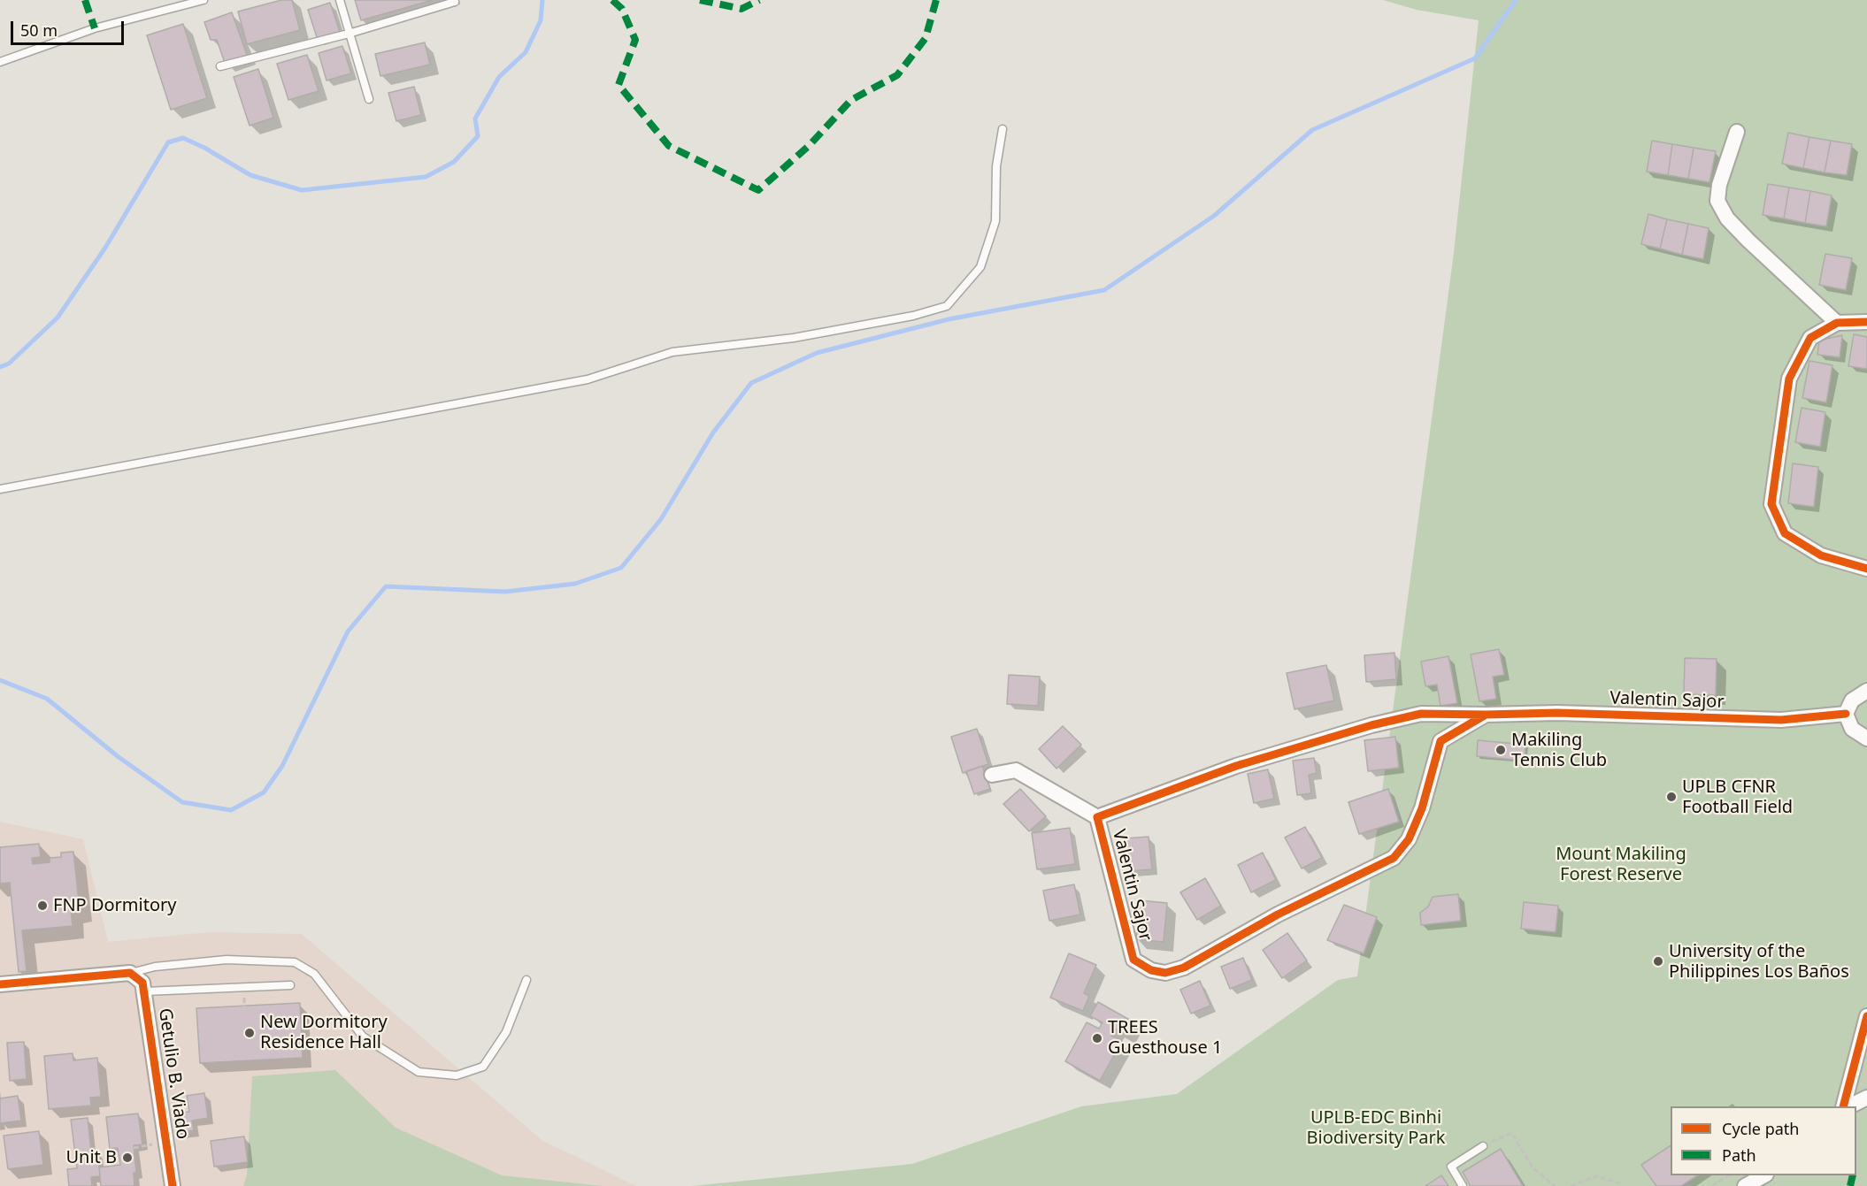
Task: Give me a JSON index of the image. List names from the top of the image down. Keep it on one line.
{"streets":{"street":["Valentin Sajor","Getulio B. Viado"]},"parks":["Mount Makiling Forest Reserve","UPLB-EDC Binhi Biodiversity Park"],"places":["Makiling Tennis Club","UPLB CFNR Football Field","FNP Dormitory","University of the Philippines Los Baños","New Dormitory Residence Hall","TREES Guesthouse 1","Unit B"],"legend":["Cycle path","Path"],"scale_bar":"50 m"}
